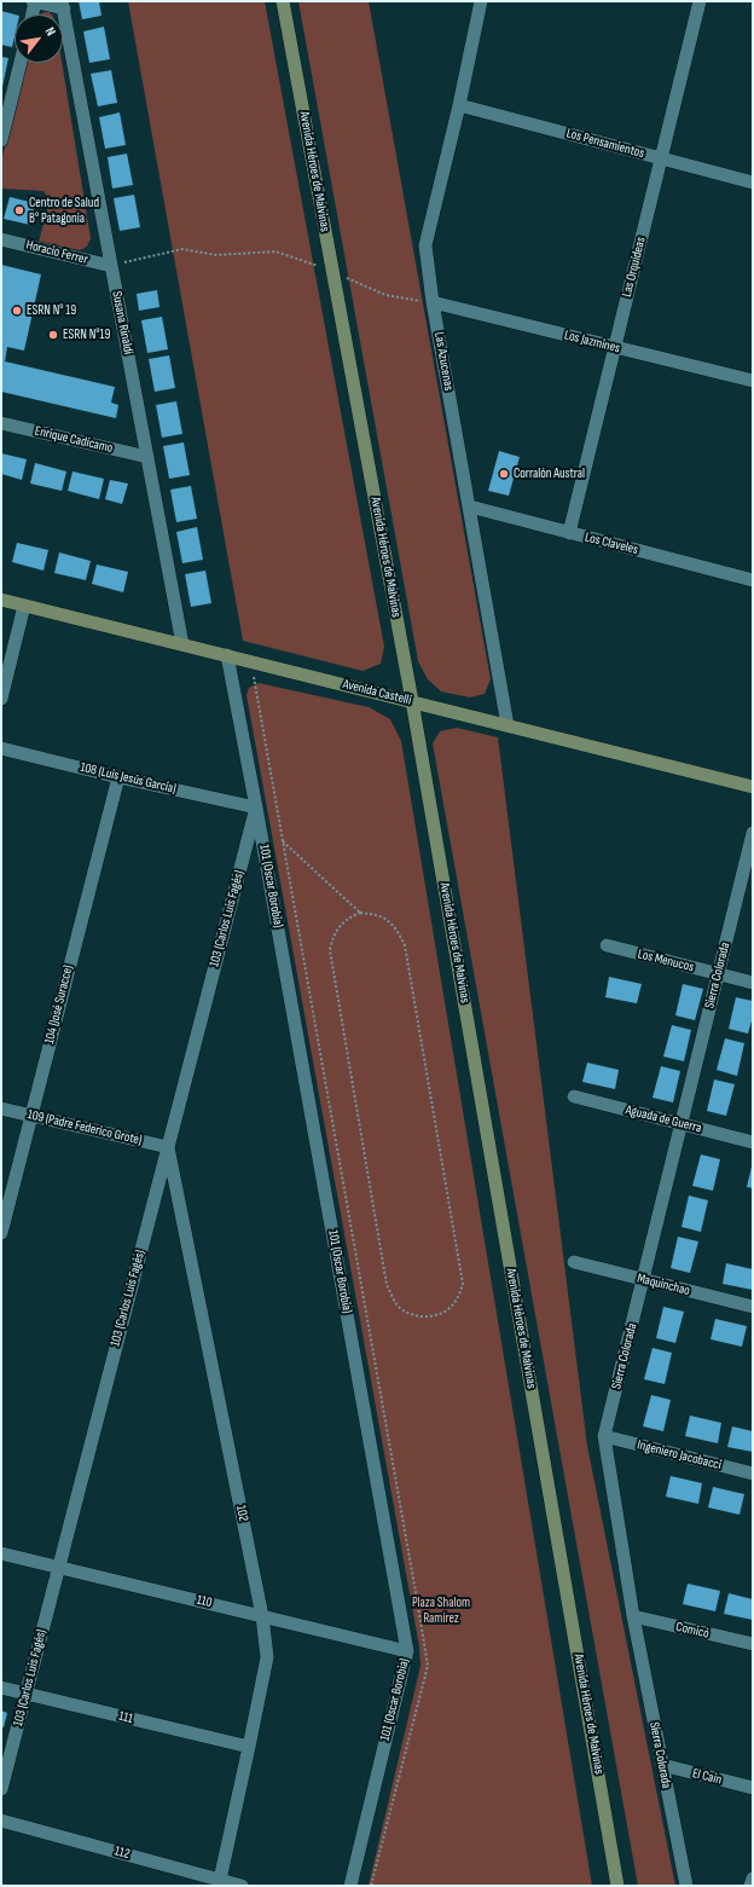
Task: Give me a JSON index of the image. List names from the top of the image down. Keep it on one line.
{"streets":{"main road":["Avenida Héroes de Malvinas","Avenida Castelli"],"street":["Los Pensamientos","Horacio Ferrer","Las Orquídeas","Susana Rinaldi","Los Jazmines","Las Azucenas","Enrique Cadícamo","Los Claveles","108 (Luis Jesús García)","101 (Oscar Borobia)","103 (Carlos Luis Fagés)","Los Menucos","Sierra Colorada","104 (José Suracce)","Aguada de Guerra","109 (Padre Federico Grote)","Maquinchao","Ingeniero Jacobacci","102","110","Comicó","111","El Caín","112"]},"crossings":[["Los Pensamientos","Las Orquídeas"],["Los Pensamientos","Las Azucenas"],["Avenida Héroes de Malvinas","Avenida Castelli"],["Horacio Ferrer","Susana Rinaldi"],["Las Orquídeas","Los Jazmines"],["Las Orquídeas","Los Claveles"],["Susana Rinaldi","Enrique Cadícamo"],["Susana Rinaldi","Avenida Castelli"],["Los Jazmines","Las Azucenas"],["Las Azucenas","Los Claveles"],["Las Azucenas","Avenida Castelli"],["Avenida Castelli","101 (Oscar Borobia)"],["108 (Luis Jesús García)","101 (Oscar Borobia)"],["108 (Luis Jesús García)","103 (Carlos Luis Fagés)"],["108 (Luis Jesús García)","104 (José Suracce)"],["101 (Oscar Borobia)","103 (Carlos Luis Fagés)"],["101 (Oscar Borobia)","110"],["103 (Carlos Luis Fagés)","109 (Padre Federico Grote)"],["103 (Carlos Luis Fagés)","102"],["103 (Carlos Luis Fagés)","110"],["103 (Carlos Luis Fagés)","111"],["Los Menucos","Sierra Colorada"],["Sierra Colorada","Aguada de Guerra"],["Sierra Colorada","Maquinchao"],["Sierra Colorada","Ingeniero Jacobacci"],["Sierra Colorada","Comicó"],["Sierra Colorada","El Caín"],["104 (José Suracce)","109 (Padre Federico Grote)"],["109 (Padre Federico Grote)","102"],["102","110"],["102","111"],["102","112"]],"parks":["Plaza Shalom Ramírez"],"places":["Centro de Salud B° Patagonia","ESRN N° 19","ESRN N°19","Corralón Austral"],"north":"top right"}
